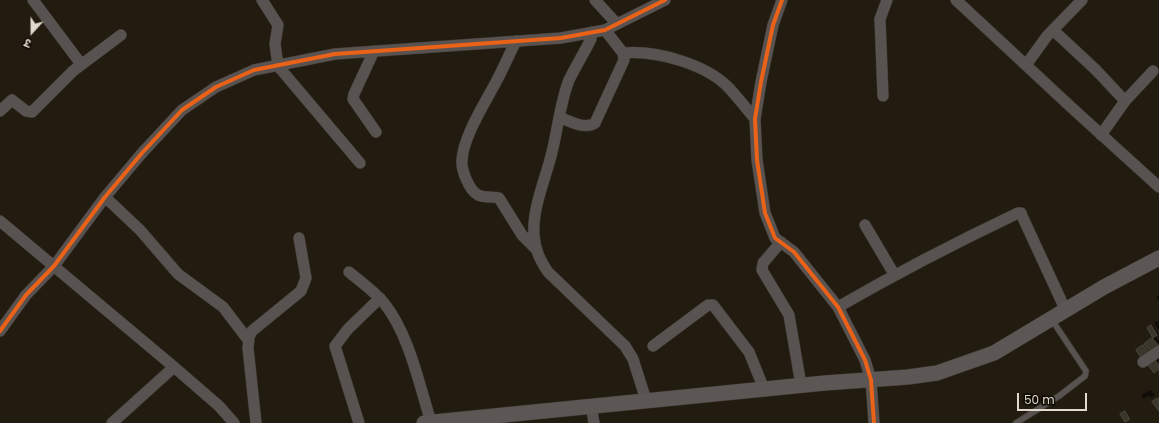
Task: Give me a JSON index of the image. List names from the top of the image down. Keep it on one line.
{"scale_bar":"50 m","north":"bottom"}
